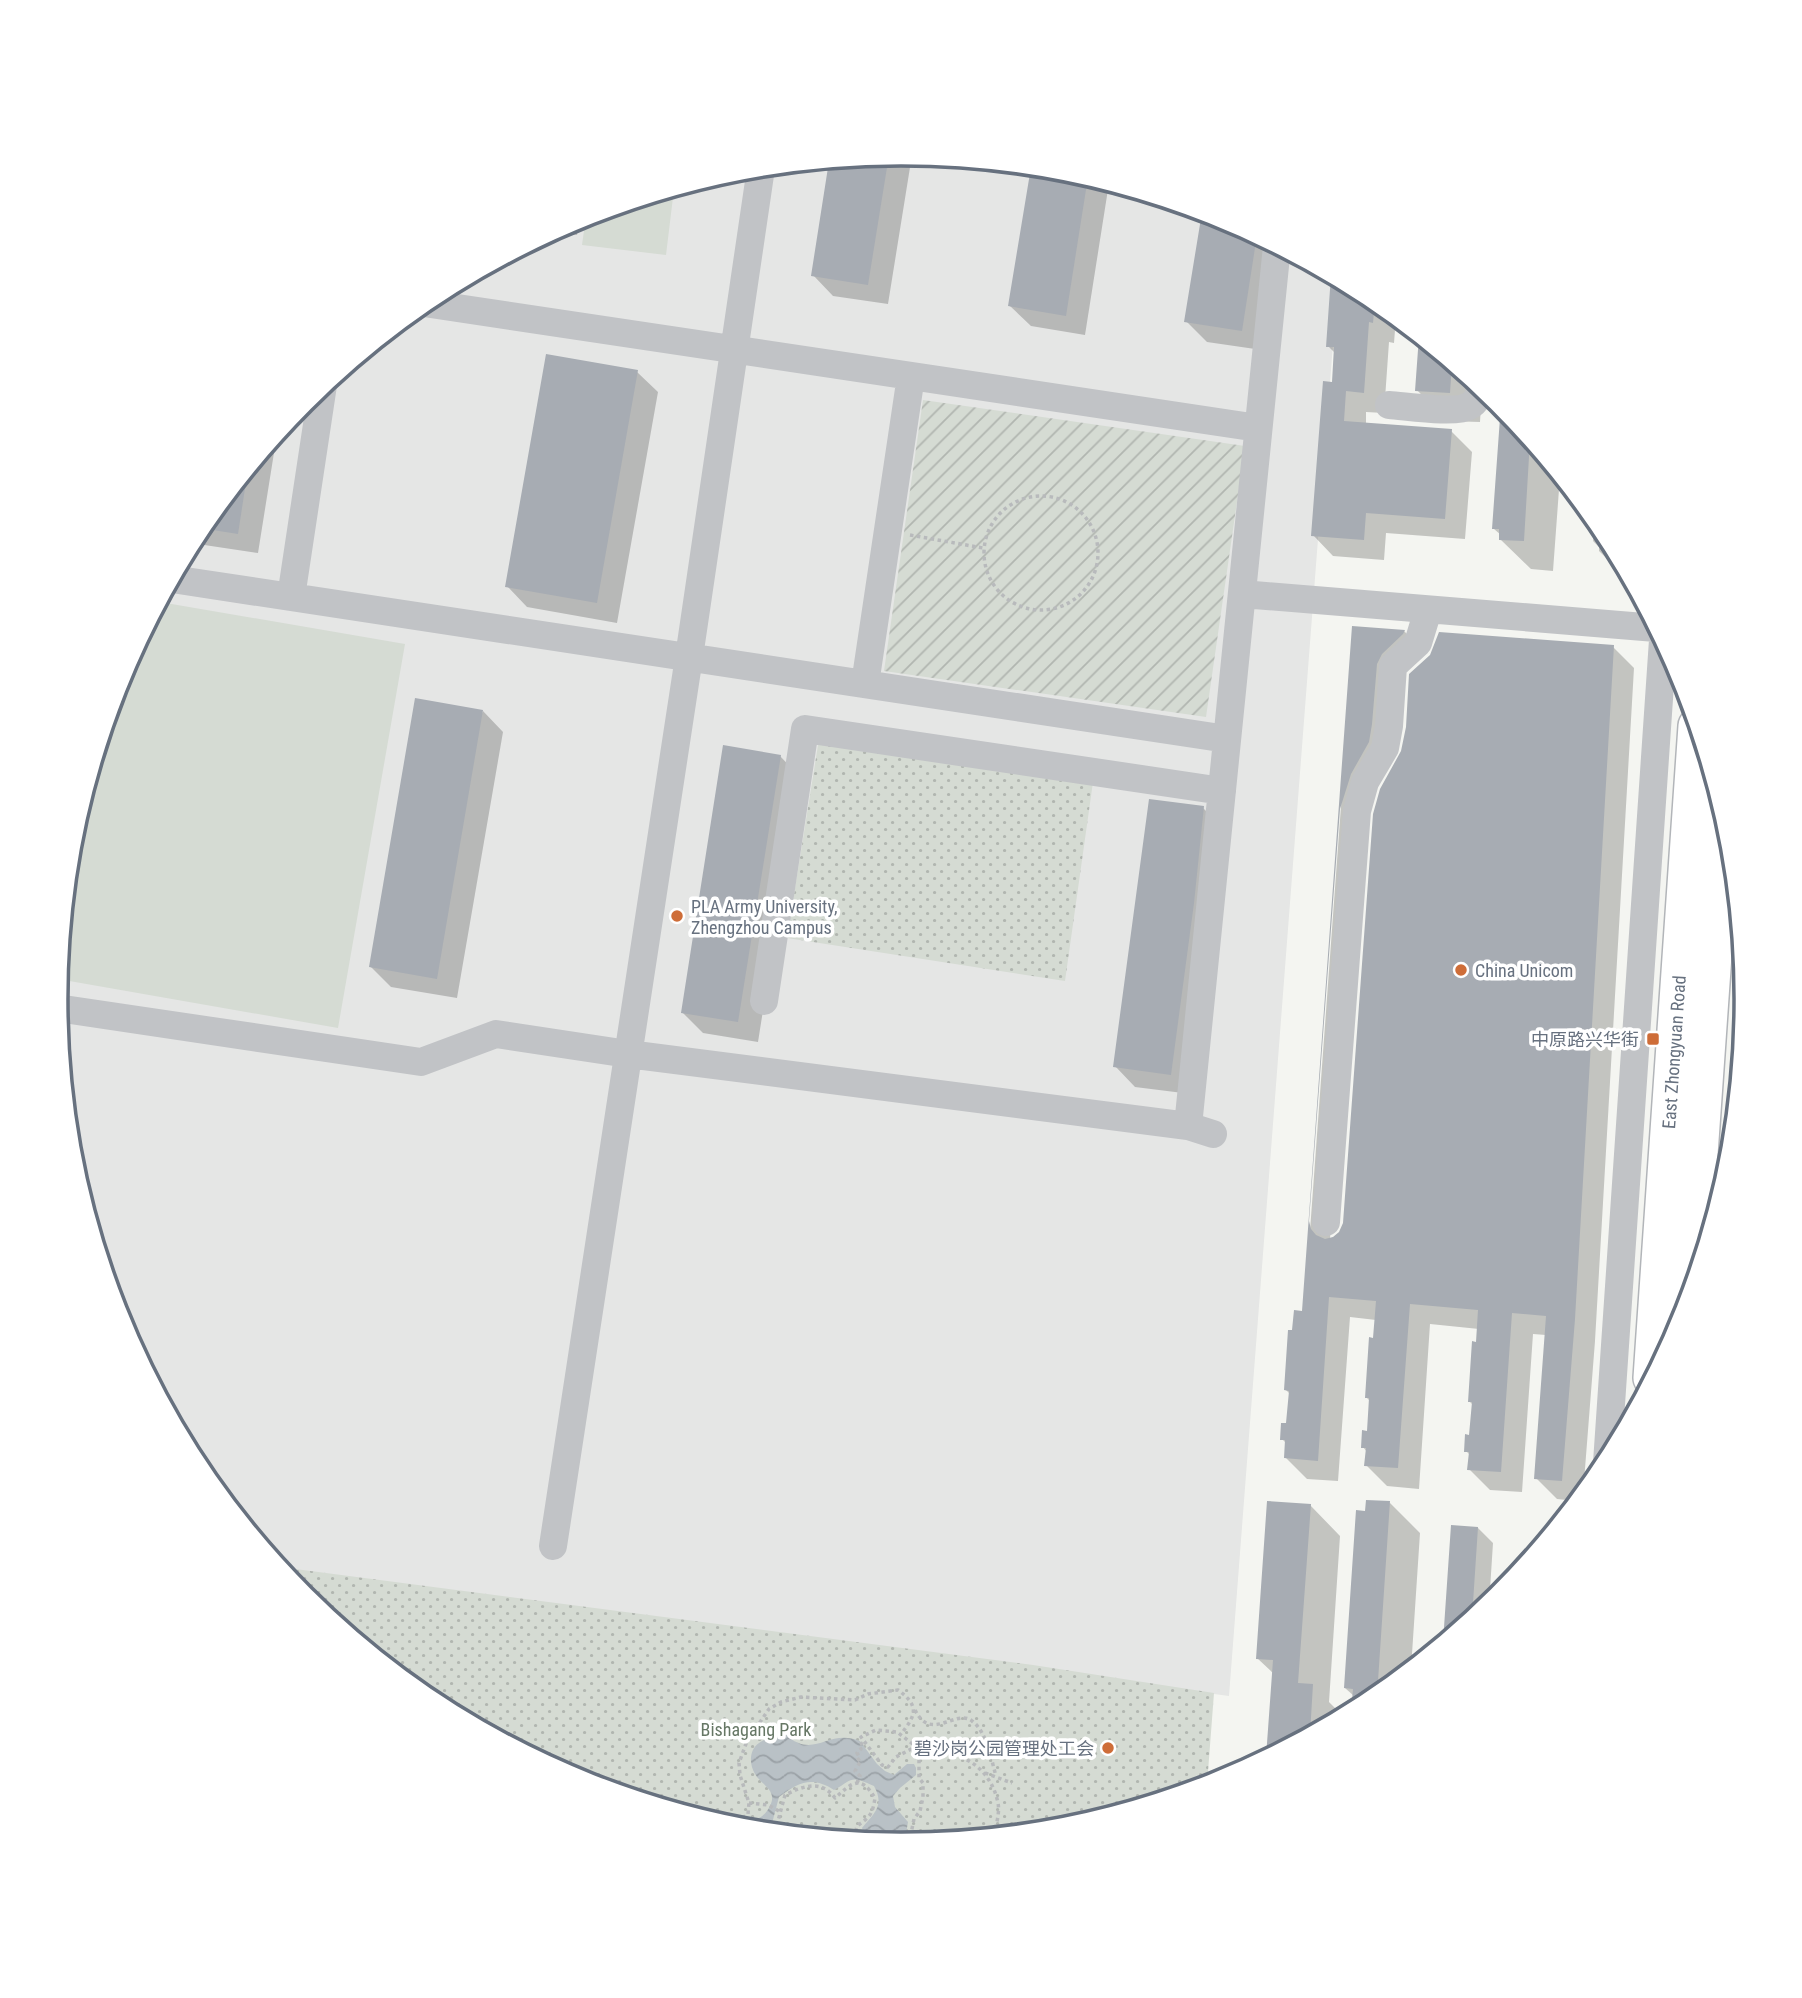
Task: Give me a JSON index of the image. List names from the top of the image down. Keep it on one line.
{"streets":{"main road":["East Zhongyuan Road"]},"parks":["Bishagang Park"],"places":{"other":["PLA Army University, Zhengzhou Campus","China Unicom","碧沙岗公园管理处工会"],"transit":["中原路兴华街"]}}
